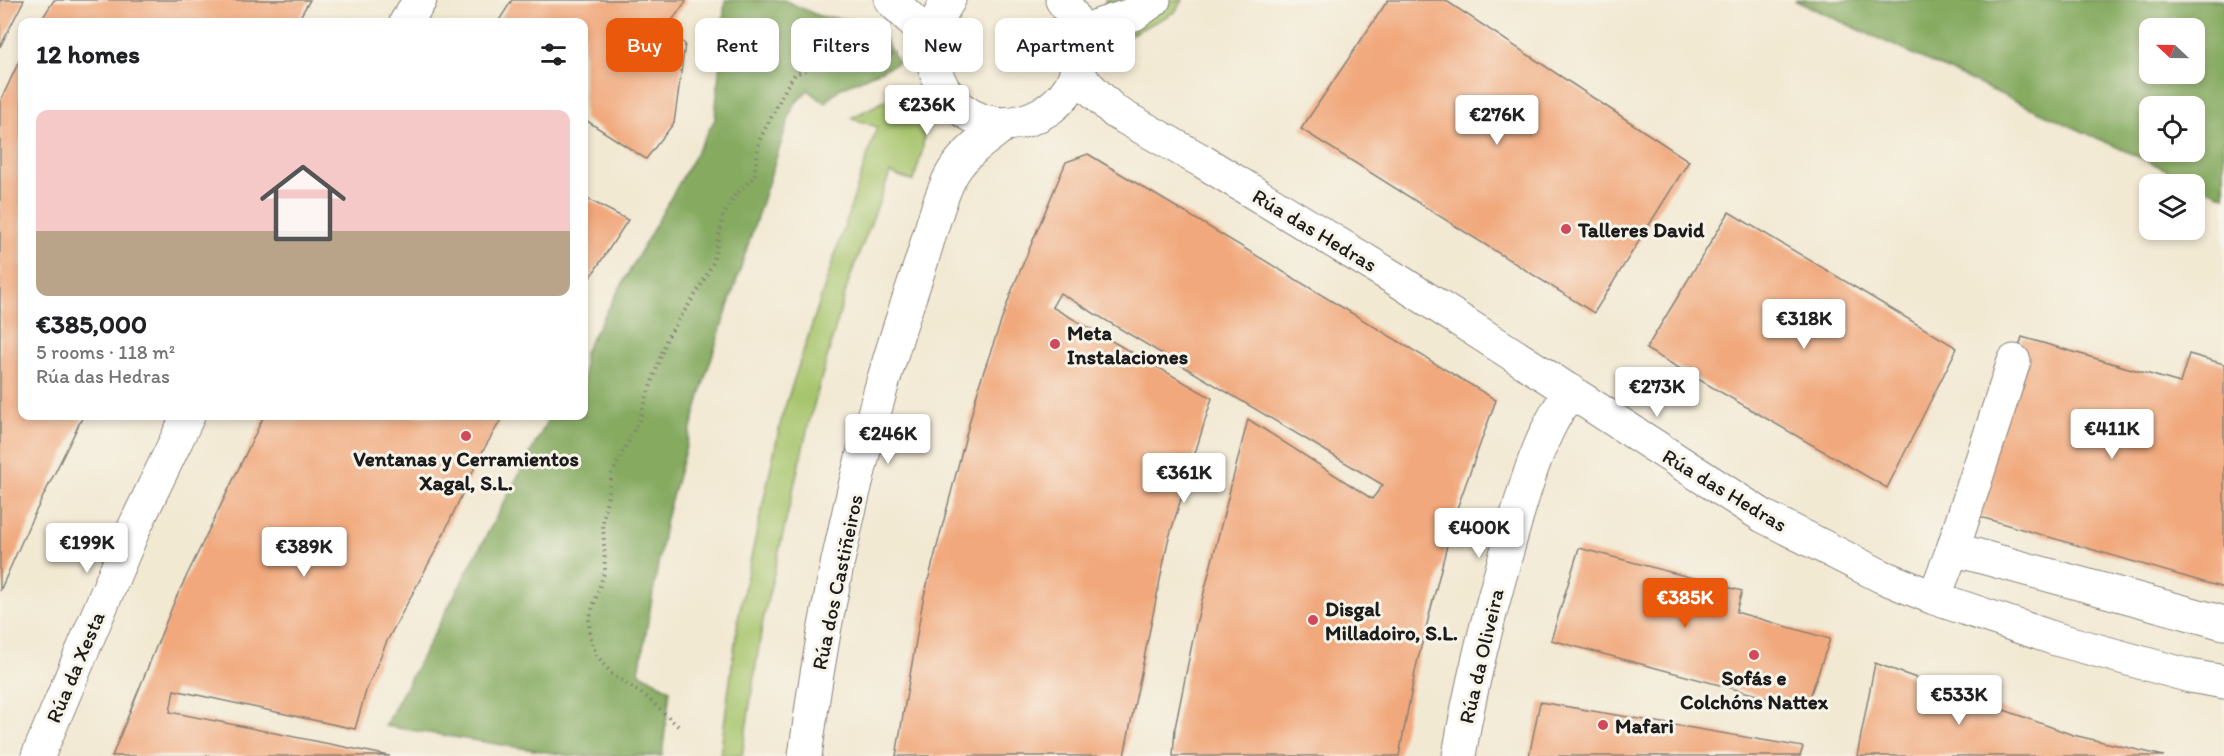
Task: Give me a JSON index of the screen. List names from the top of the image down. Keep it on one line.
{"streets":{"street":["Rúa das Hedras","Rúa dos Castiñeiros","Rúa da Oliveira","Rúa da Xesta"]},"crossings":[["Rúa das Hedras","Rúa dos Castiñeiros"],["Rúa das Hedras","Rúa da Oliveira"]],"places":["Talleres David","Meta Instalaciones","Ventanas y Cerramientos Xagal, S.L.","Disgal Milladoiro, S.L.","Sofás e Colchóns Nattex","Mafari"],"north":"left","page":{"chip":["Buy","Rent","Filters","New","Apartment"],"heading":"12 homes","price":["€236K","€276K","€318K","€273K","€411K","€246K","€361K","€400K","€199K","€389K","€385K","€533K"],"list":[{"name":"€385,000","note":"5 rooms · 118 m² · Rúa das Hedras"}]}}
